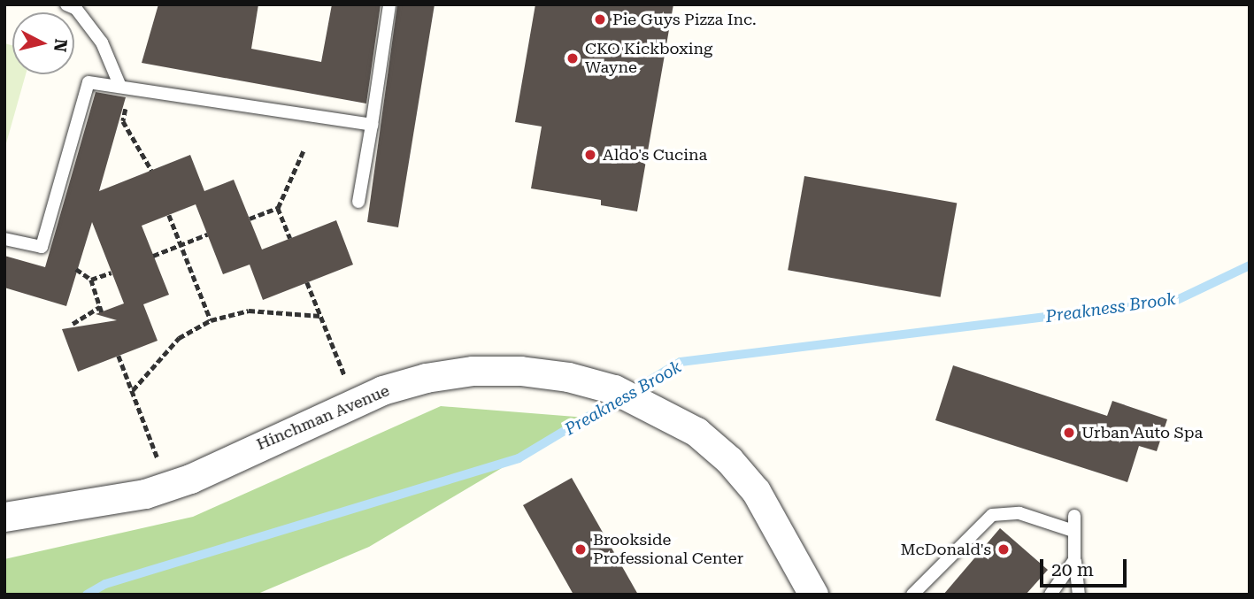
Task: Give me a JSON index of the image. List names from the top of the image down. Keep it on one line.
{"streets":{"street":["Hinchman Avenue"]},"water":["Preakness Brook"],"places":["Pie Guys Pizza Inc.","CKO Kickboxing Wayne","Aldo's Cucina","Urban Auto Spa","Brookside Professional Center","McDonald's"],"scale_bar":"20 m","north":"right"}
